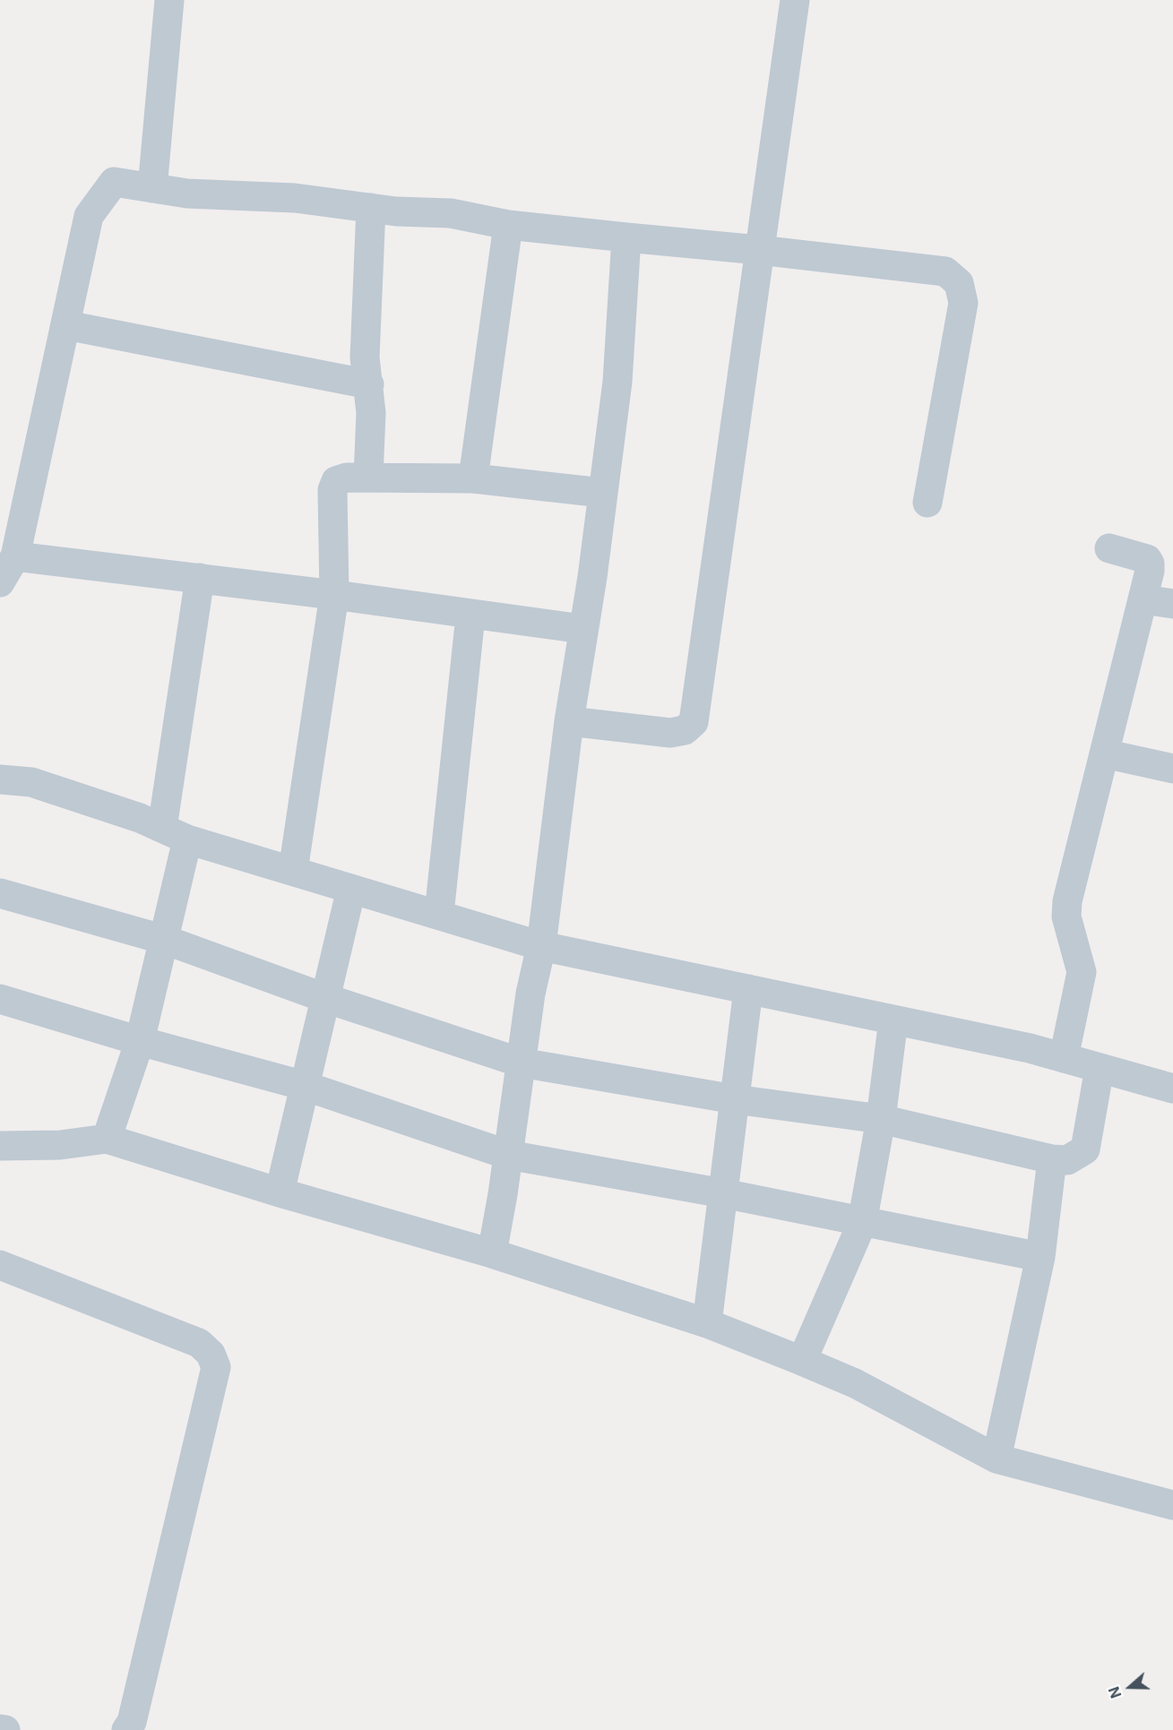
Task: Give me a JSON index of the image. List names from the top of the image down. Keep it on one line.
{"north":"left"}
